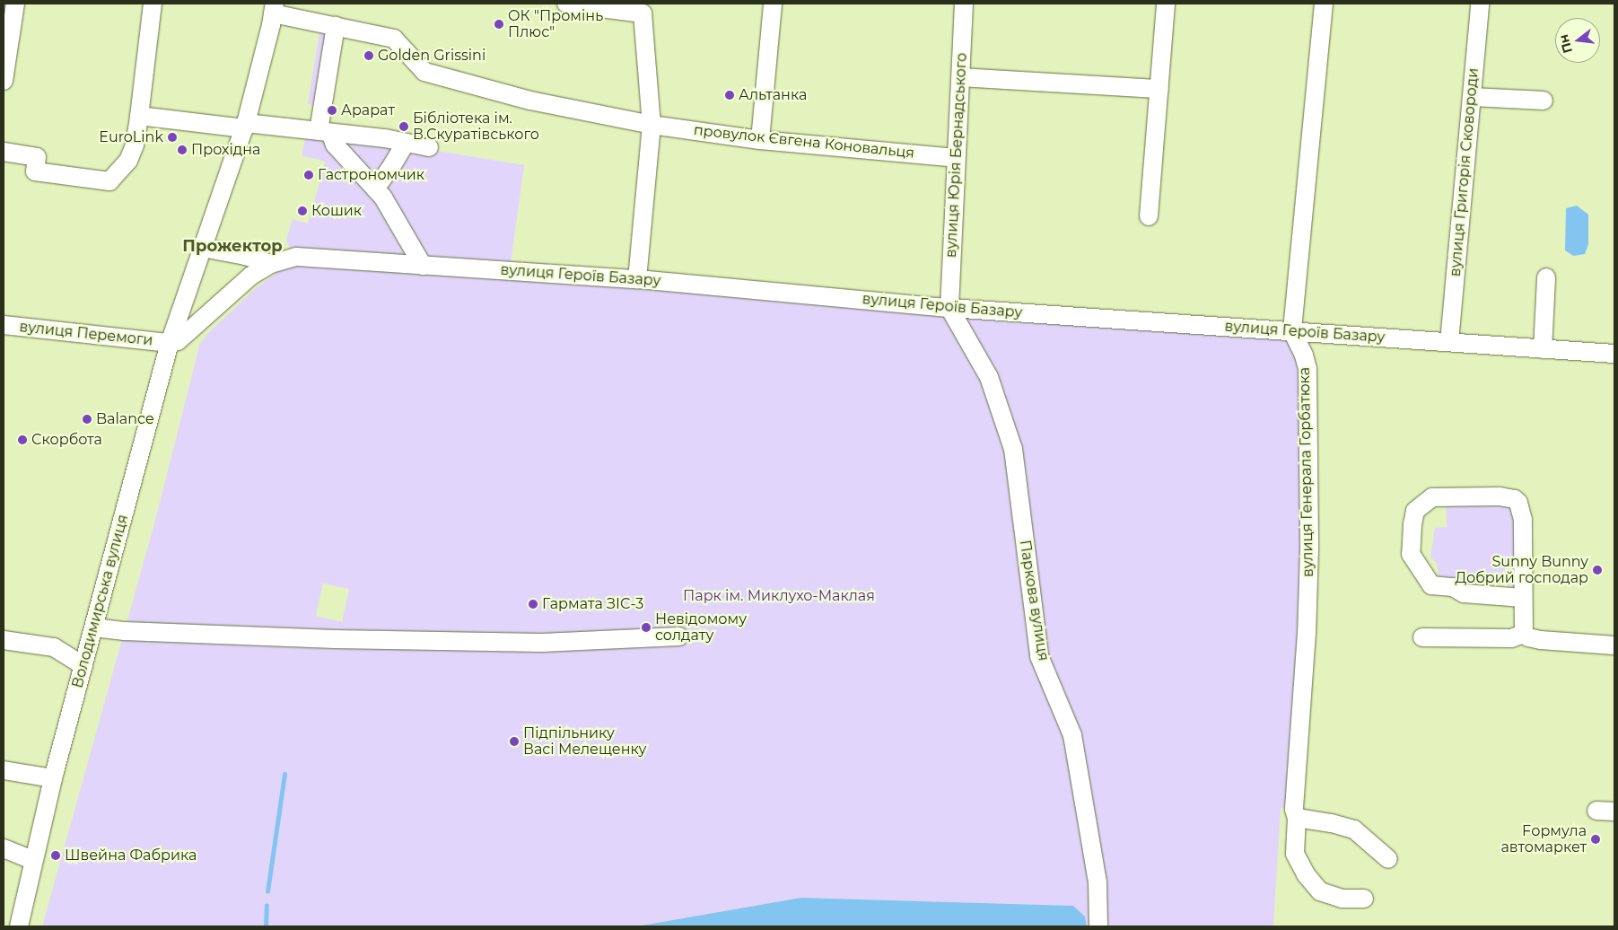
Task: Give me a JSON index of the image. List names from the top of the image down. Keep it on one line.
{"streets":{"street":["провулок Євгена Коновальця","вулиця Юрія Бернадського","вулиця Григорія Сковороди","вулиця Героїв Базару","вулиця Перемоги","вулиця Генерала Горбатюка","Паркова вулиця","Володимирська вулиця"]},"crossings":[["провулок Євгена Коновальця","вулиця Юрія Бернадського"],["вулиця Юрія Бернадського","вулиця Героїв Базару"],["вулиця Юрія Бернадського","Паркова вулиця"],["вулиця Григорія Сковороди","вулиця Героїв Базару"],["вулиця Героїв Базару","вулиця Перемоги"],["вулиця Героїв Базару","вулиця Генерала Горбатюка"],["вулиця Героїв Базару","Паркова вулиця"],["вулиця Героїв Базару","Володимирська вулиця"],["вулиця Перемоги","Володимирська вулиця"]],"districts":["Прожектор"],"parks":["Парк ім. Миклухо-Маклая"],"places":["ОК \"Промінь Плюс\"","Golden Grissini","Альтанка","Арарат","Бібліотека ім. В.Скуратівського","EuroLink","Прохідна","Гастрономчик","Кошик","Balance","Скорбота","Sunny Bunny Добрий господар","Гармата ЗІС-3","Невідомому солдату","Підпільнику Васі Мелещенку","Fормула автомаркет","Швейна Фабрика"],"north":"left"}
